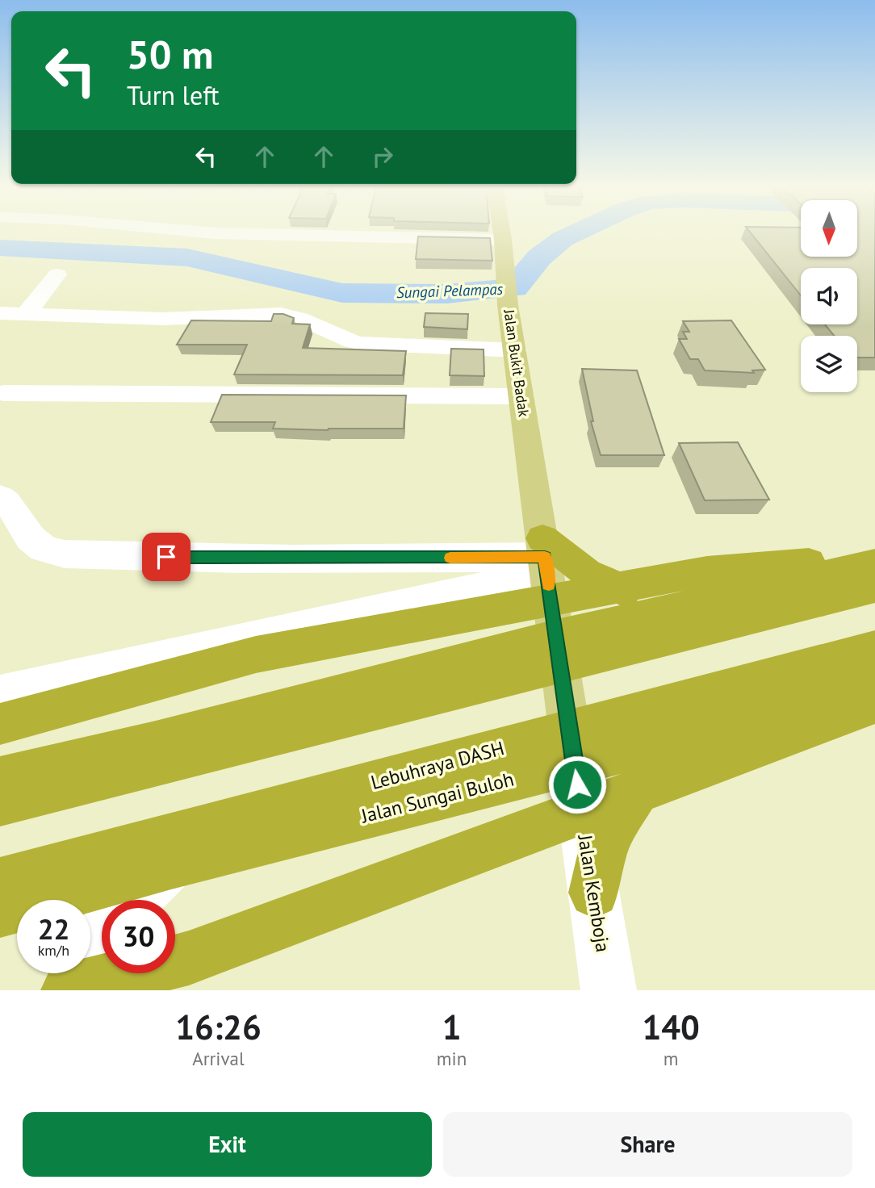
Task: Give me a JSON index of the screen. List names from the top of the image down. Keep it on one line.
{"streets":{"highway":["Lebuhraya DASH","Jalan Sungai Buloh"],"main road":["Jalan Bukit Badak"],"street":["Jalan Kemboja"]},"crossings":[["Jalan Bukit Badak","Jalan Sungai Buloh"],["Jalan Bukit Badak","Jalan Kemboja"],["Jalan Sungai Buloh","Jalan Kemboja"]],"water":["Sungai Pelampas"],"north":"bottom","page":{"turn":["50 m","Turn left"],"speed":"22 km/h","limit":"30","eta":["16:26","Arrival","1","min","140","m"],"buttons":["Exit","Share"]}}
